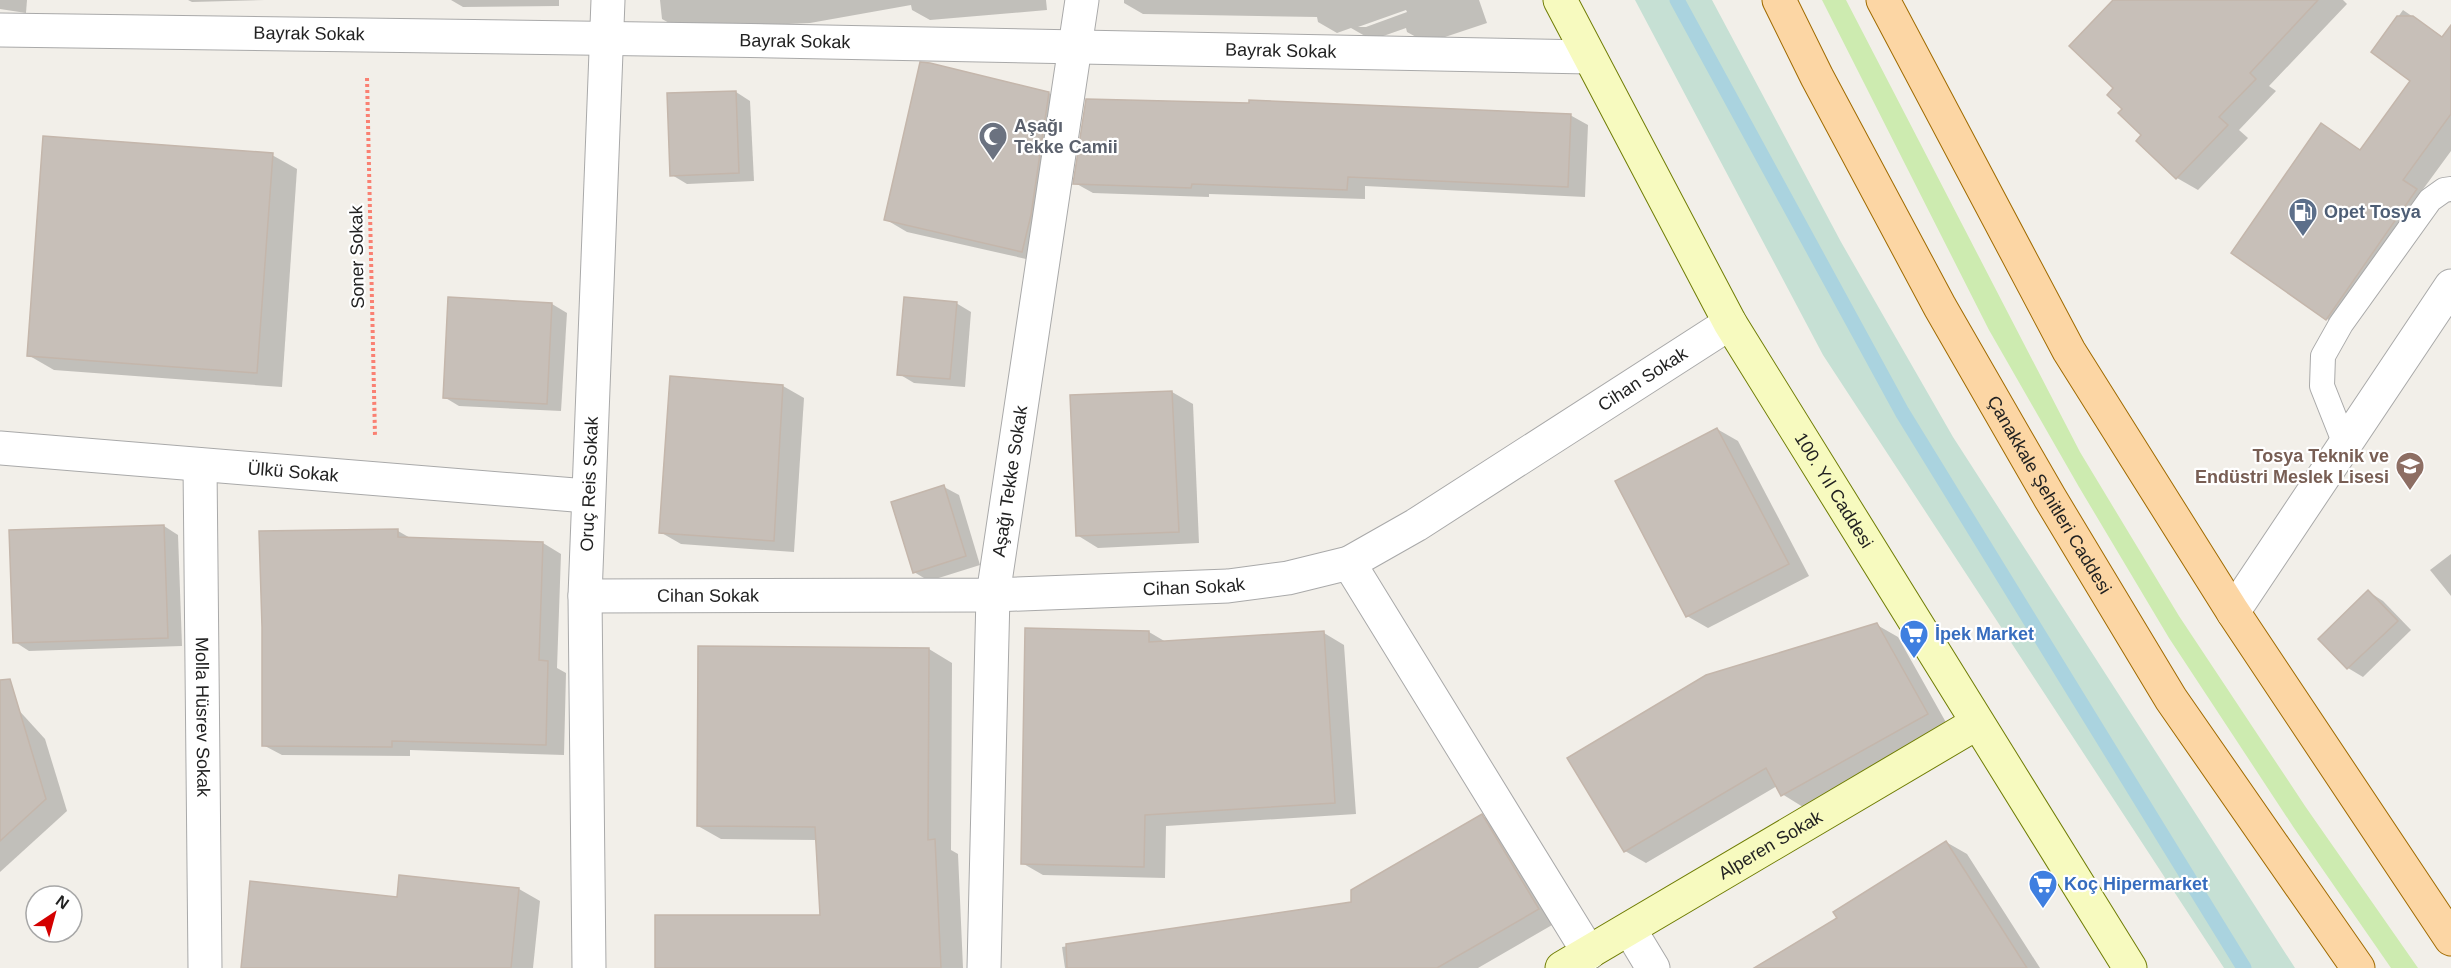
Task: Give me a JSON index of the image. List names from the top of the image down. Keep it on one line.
{"streets":{"main road":["Çanakkale Şehitleri Caddesi"],"street":["Bayrak Sokak","Cihan Sokak","Ülkü Sokak","Aşağı Tekke Sokak","Oruç Reis Sokak","100. Yıl Caddesi","Molla Hüsrev Sokak","Alperen Sokak"],"path":["Soner Sokak"]},"crossings":[["Bayrak Sokak","Soner Sokak"],["Bayrak Sokak","Aşağı Tekke Sokak"],["Bayrak Sokak","Oruç Reis Sokak"],["Bayrak Sokak","100. Yıl Caddesi"],["Soner Sokak","Ülkü Sokak"],["Cihan Sokak","Aşağı Tekke Sokak"],["Cihan Sokak","Oruç Reis Sokak"],["Cihan Sokak","100. Yıl Caddesi"],["Ülkü Sokak","Oruç Reis Sokak"],["Ülkü Sokak","Molla Hüsrev Sokak"],["100. Yıl Caddesi","Alperen Sokak"]],"places":{"mosque":["Aşağı Tekke Camii"],"fuel station":["Opet Tosya"],"school or university":["Tosya Teknik ve Endüstri Meslek Lisesi"],"supermarket":["İpek Market","Koç Hipermarket"]},"north":"top right"}
